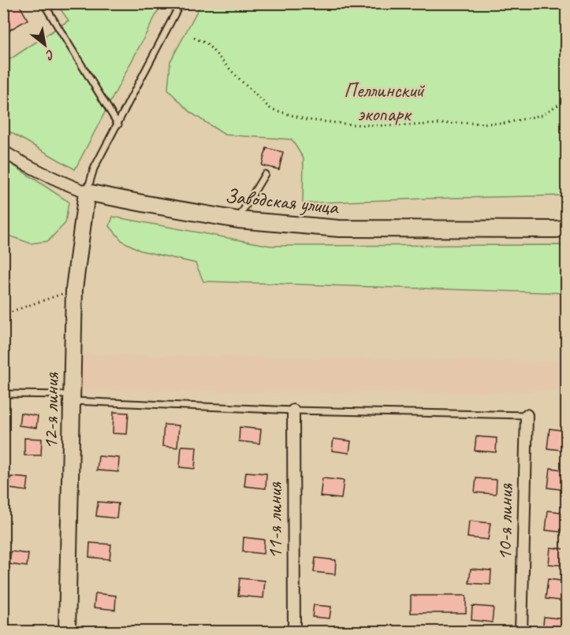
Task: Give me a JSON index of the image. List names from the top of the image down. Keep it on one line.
{"streets":{"street":["Заводская улица","12-я линия","11-я линия","10-я линия"]},"crossings":[["Заводская улица","12-я линия"]],"parks":["Пеллинский экопарк"],"north":"bottom right"}
